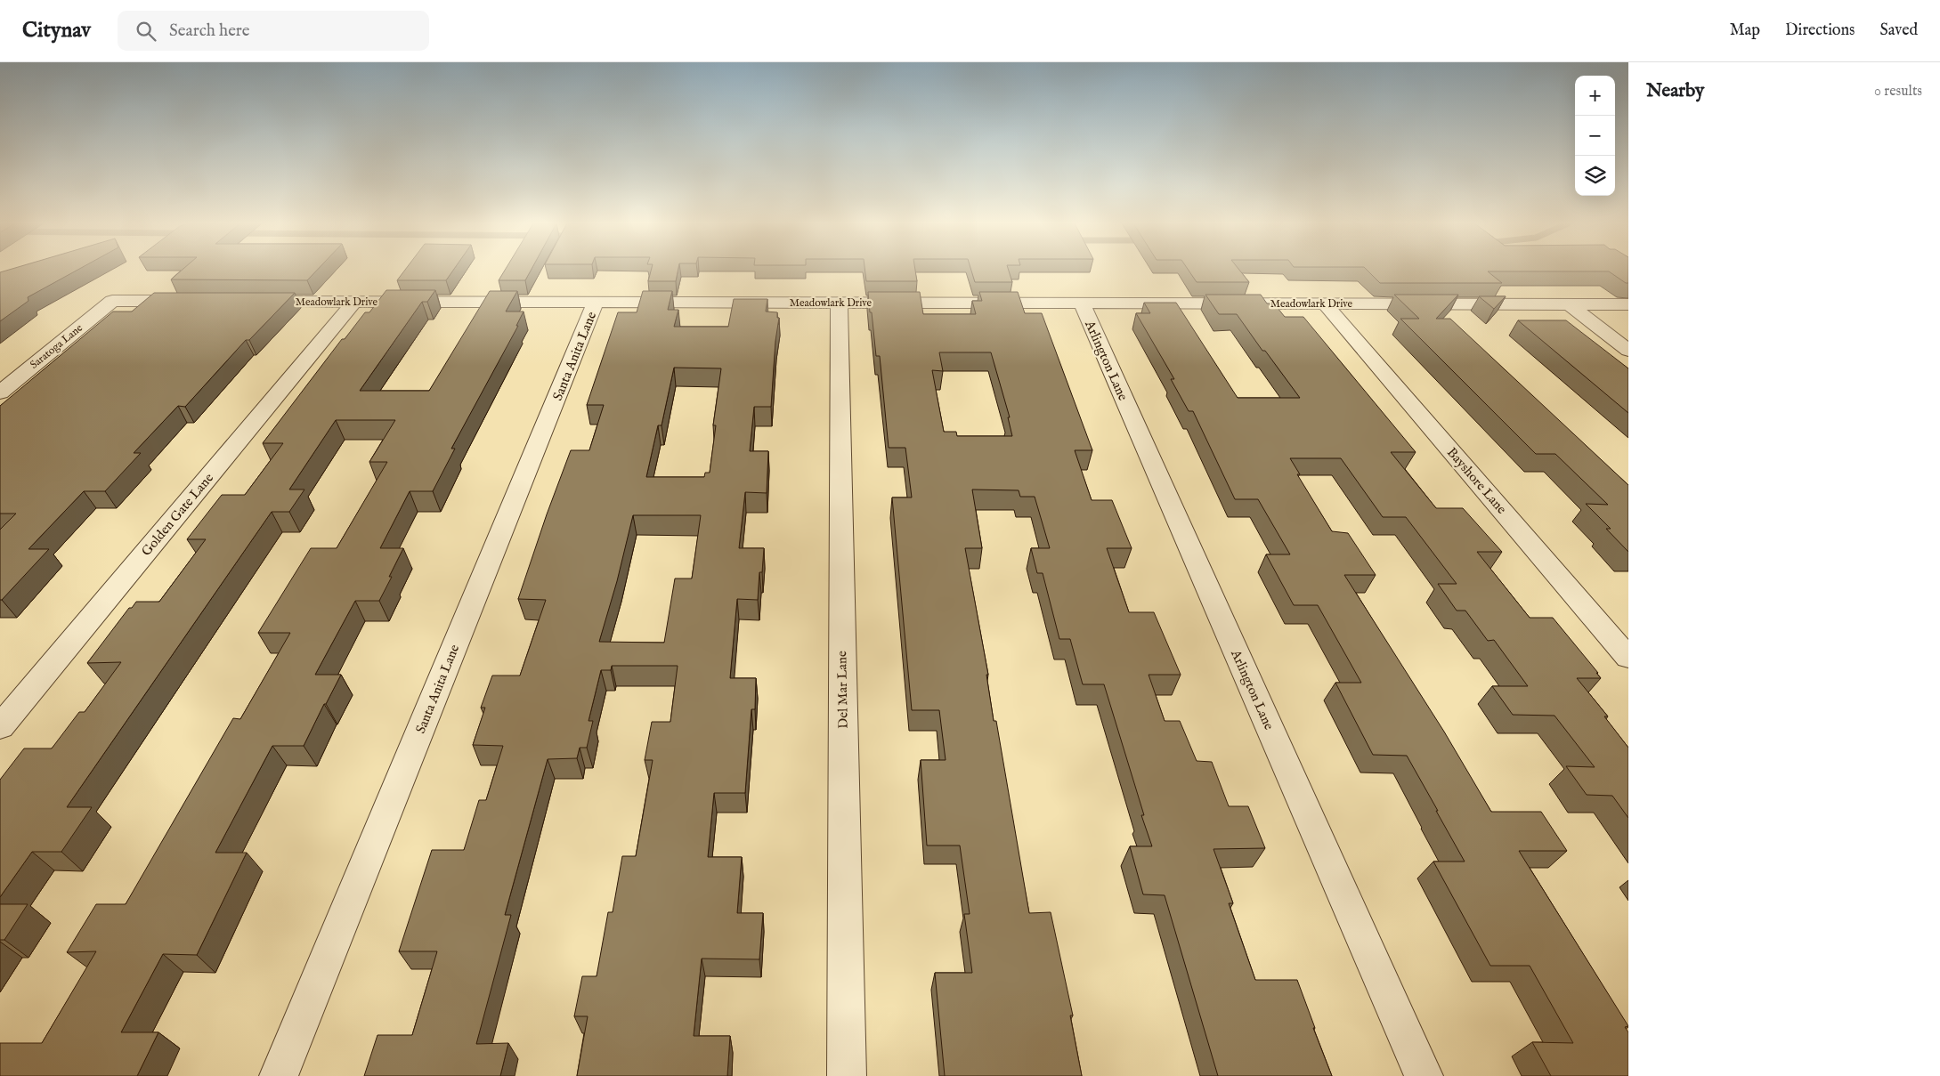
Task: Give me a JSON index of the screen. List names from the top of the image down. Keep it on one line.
{"streets":{"street":["Meadowlark Drive","Saratoga Lane","Santa Anita Lane","Arlington Lane","Bayshore Lane","Golden Gate Lane","Del Mar Lane"]},"crossings":[["Meadowlark Drive","Santa Anita Lane"],["Meadowlark Drive","Arlington Lane"],["Meadowlark Drive","Bayshore Lane"],["Meadowlark Drive","Golden Gate Lane"],["Meadowlark Drive","Del Mar Lane"]],"page":{"header":"Citynav","search":"Search here","nav":["Map","Directions","Saved"],"heading":["Nearby","0 results"],"map_buttons":["+","−"]}}
